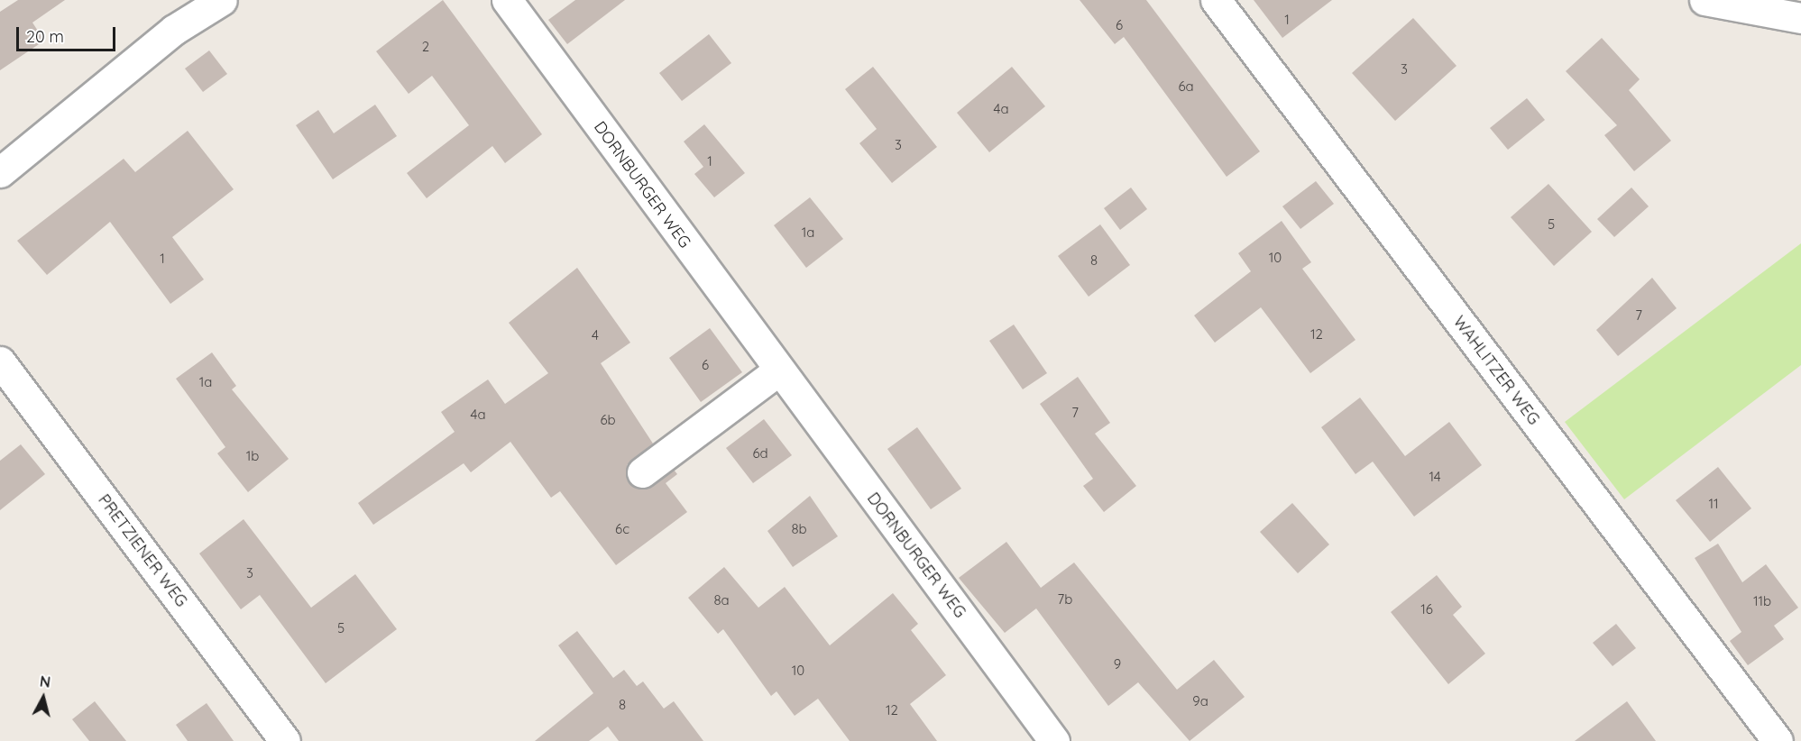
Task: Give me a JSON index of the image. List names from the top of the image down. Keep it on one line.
{"streets":{"street":["DORNBURGER WEG","WAHLITZER WEG","PRETZIENER WEG"]},"house_numbers":["1","6","2","3","6a","4a","3","1","5","1a","10","1","8","7","12","4","6","1a","7","4a","6b","6d","1b","14","11","6c","8b","3","7b","8a","11b","16","5","9","10","9a","8","12"],"scale_bar":"20 m","north":"top"}
